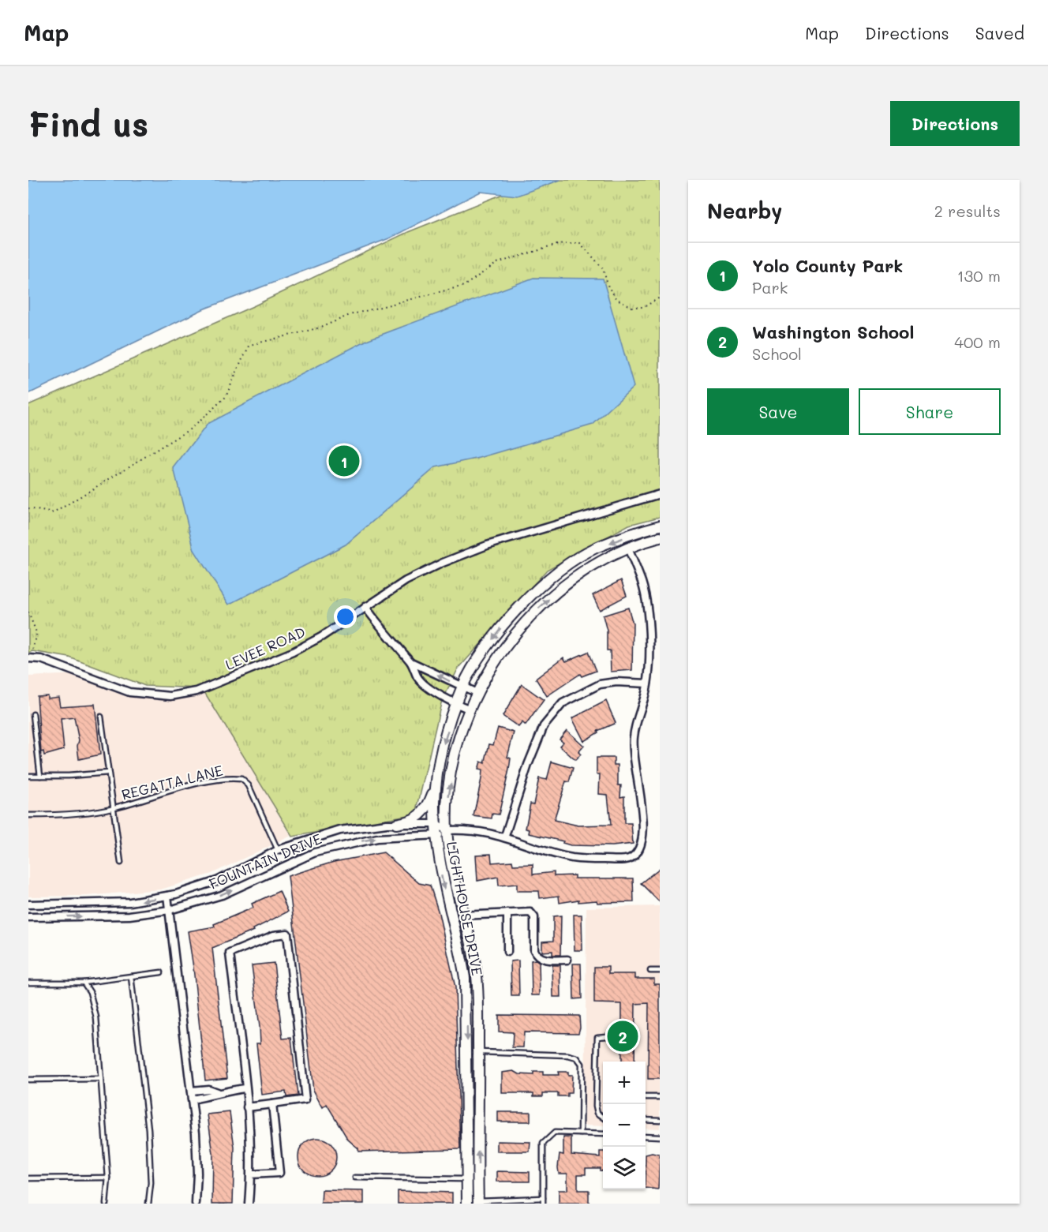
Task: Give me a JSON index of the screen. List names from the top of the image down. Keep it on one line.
{"streets":{"street":["LEVEE ROAD","FOUNTAIN DRIVE","LIGHTHOUSE DRIVE"],"lane":["REGATTA LANE"]},"crossings":[["REGATTA LANE","FOUNTAIN DRIVE"],["FOUNTAIN DRIVE","LIGHTHOUSE DRIVE"]],"page":{"header":"Map","nav":["Map","Directions","Saved"],"buttons":["Directions",["Save","Share"]],"title":"Find us","heading":["Nearby","2 results"],"list":[{"mark":"1","name":"Yolo County Park","note":"Park","value":"130 m"},{"mark":"2","name":"Washington School","note":"School","value":"400 m"}],"pins":["1","2"],"map_buttons":["+","−"]}}
